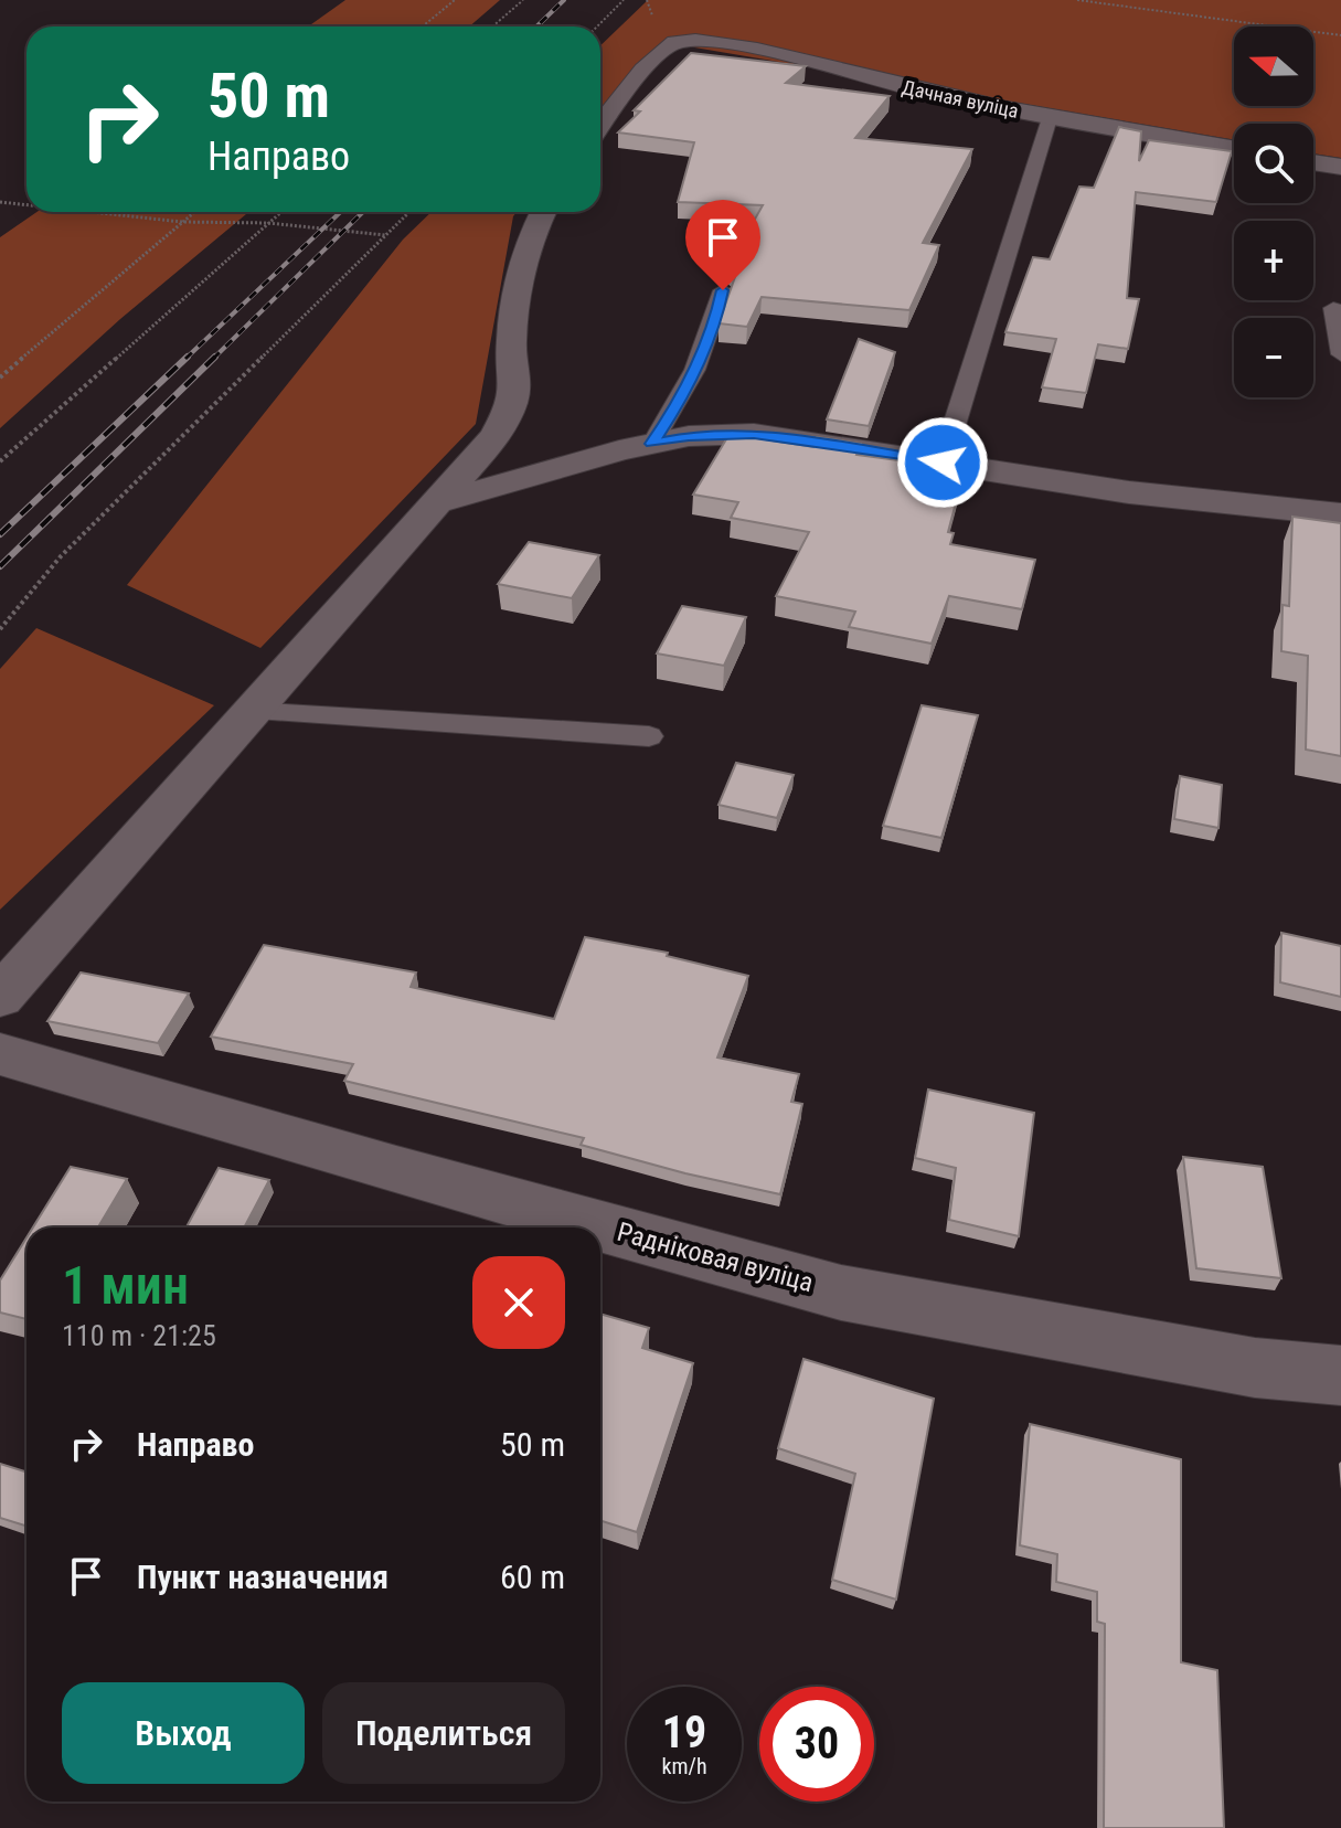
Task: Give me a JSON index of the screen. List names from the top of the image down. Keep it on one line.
{"streets":{"street":["Дачная вуліца","Радніковая вуліца"]},"north":"left","page":{"map_buttons":["+","−"],"turn":["50 m","Направо"],"heading":["1 мин","110 m · 21:25"],"list":[{"name":"Направо","value":"50 m"},{"name":"Пункт назначения","value":"60 m"}],"buttons":["Выход","Поделиться"],"speed":"19 km/h","limit":"30"}}
